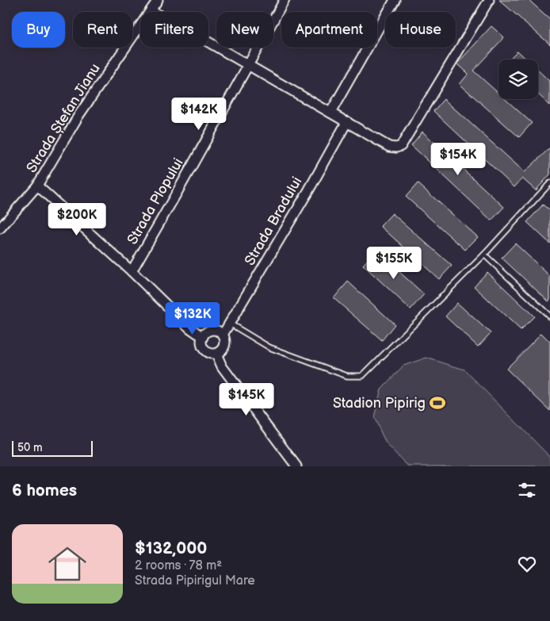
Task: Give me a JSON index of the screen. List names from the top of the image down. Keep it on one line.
{"streets":{"street":["Strada Ștefan Jianu","Strada Plopului","Strada Bradului"]},"crossings":[["Strada Ștefan Jianu","Strada Plopului"],["Strada Ștefan Jianu","Strada Bradului"]],"places":{"sports":["Stadion Pipirig"]},"scale_bar":"50 m","page":{"chip":["Buy","Rent","Filters","New","Apartment","House"],"price":["$142K","$154K","$200K","$155K","$132K","$145K"],"scale":"50 m","heading":"6 homes","list":[{"name":"$132,000","note":"2 rooms · 78 m² · Strada Pipirigul Mare"}]}}
